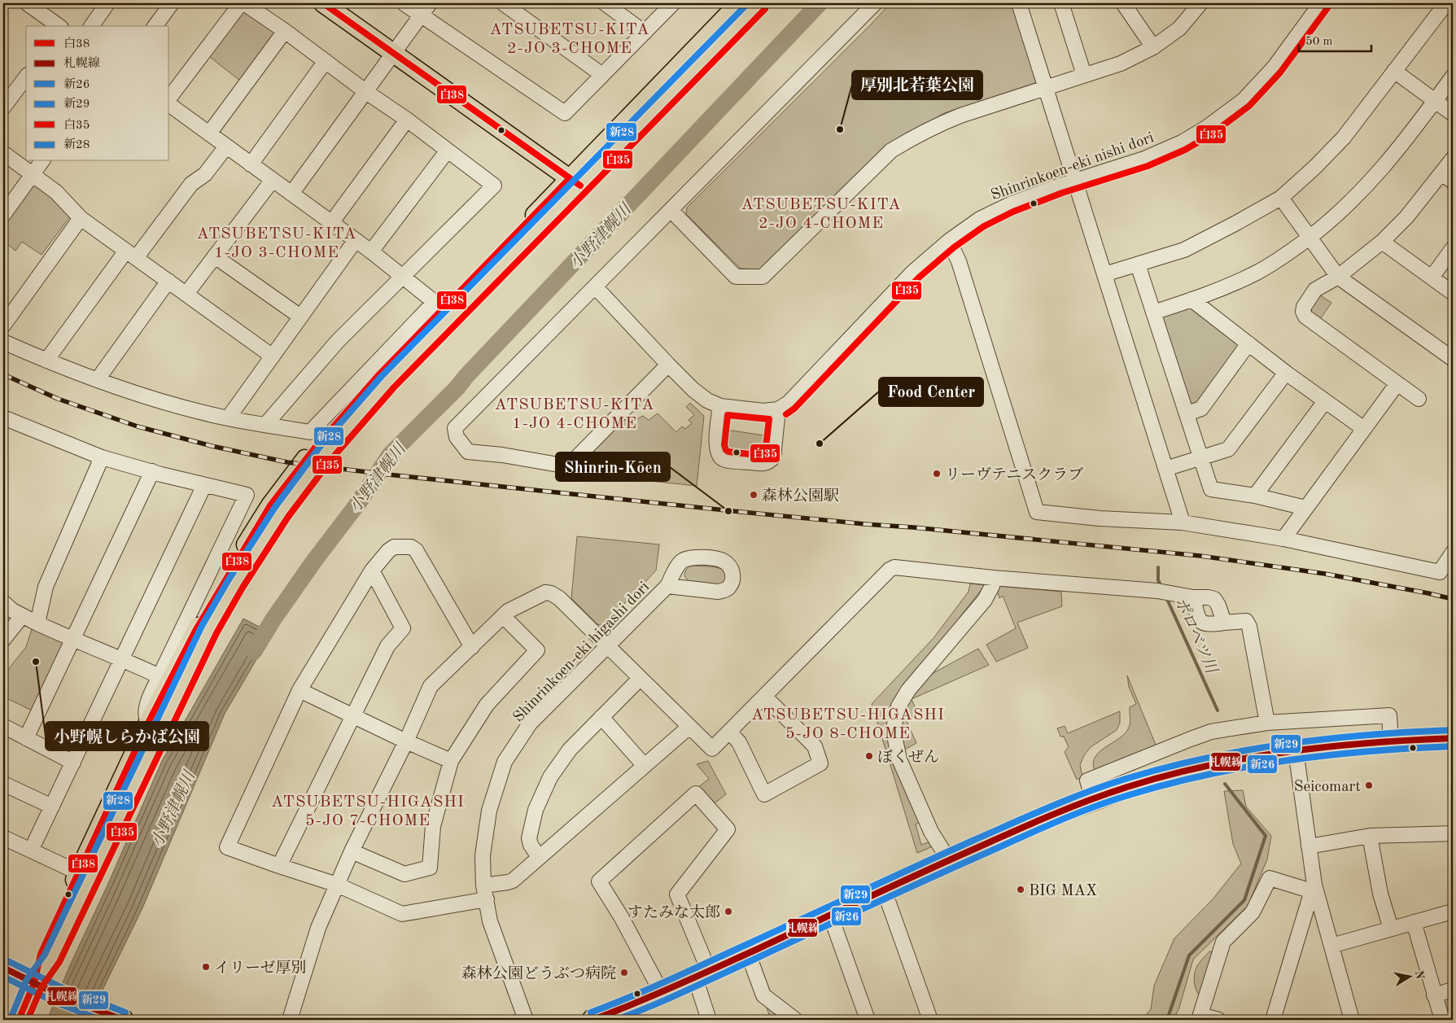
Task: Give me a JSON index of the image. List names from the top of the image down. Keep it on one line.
{"streets":{"street":["Shinrinkoen-eki nishi dori","Shinrinkoen-eki higashi dori"]},"districts":["ATSUBETSU-KITA 2-JO 3-CHOME","ATSUBETSU-KITA 2-JO 4-CHOME","ATSUBETSU-KITA 1-JO 3-CHOME","ATSUBETSU-KITA 1-JO 4-CHOME","ATSUBETSU-HIGASHI 5-JO 8-CHOME","ATSUBETSU-HIGASHI 5-JO 7-CHOME"],"water":["小野津幌川","ポロベツ川"],"places":["厚別北若葉公園","Food Center","リーヴテニスクラブ","森林公園駅","Shinrin-Kōen","小野幌しらかば公園","ぼくぜん","Seicomart","BIG MAX","すたみな太郎","イリーゼ厚別","森林公園どうぶつ病院"],"lines":["transit line 白38","transit line 新28","transit line 白35","transit line 新29","transit line 札幌線","transit line 新26"],"legend":["白38","札幌線","新26","新29","白35","新28"],"scale_bar":"50 m","north":"right"}
